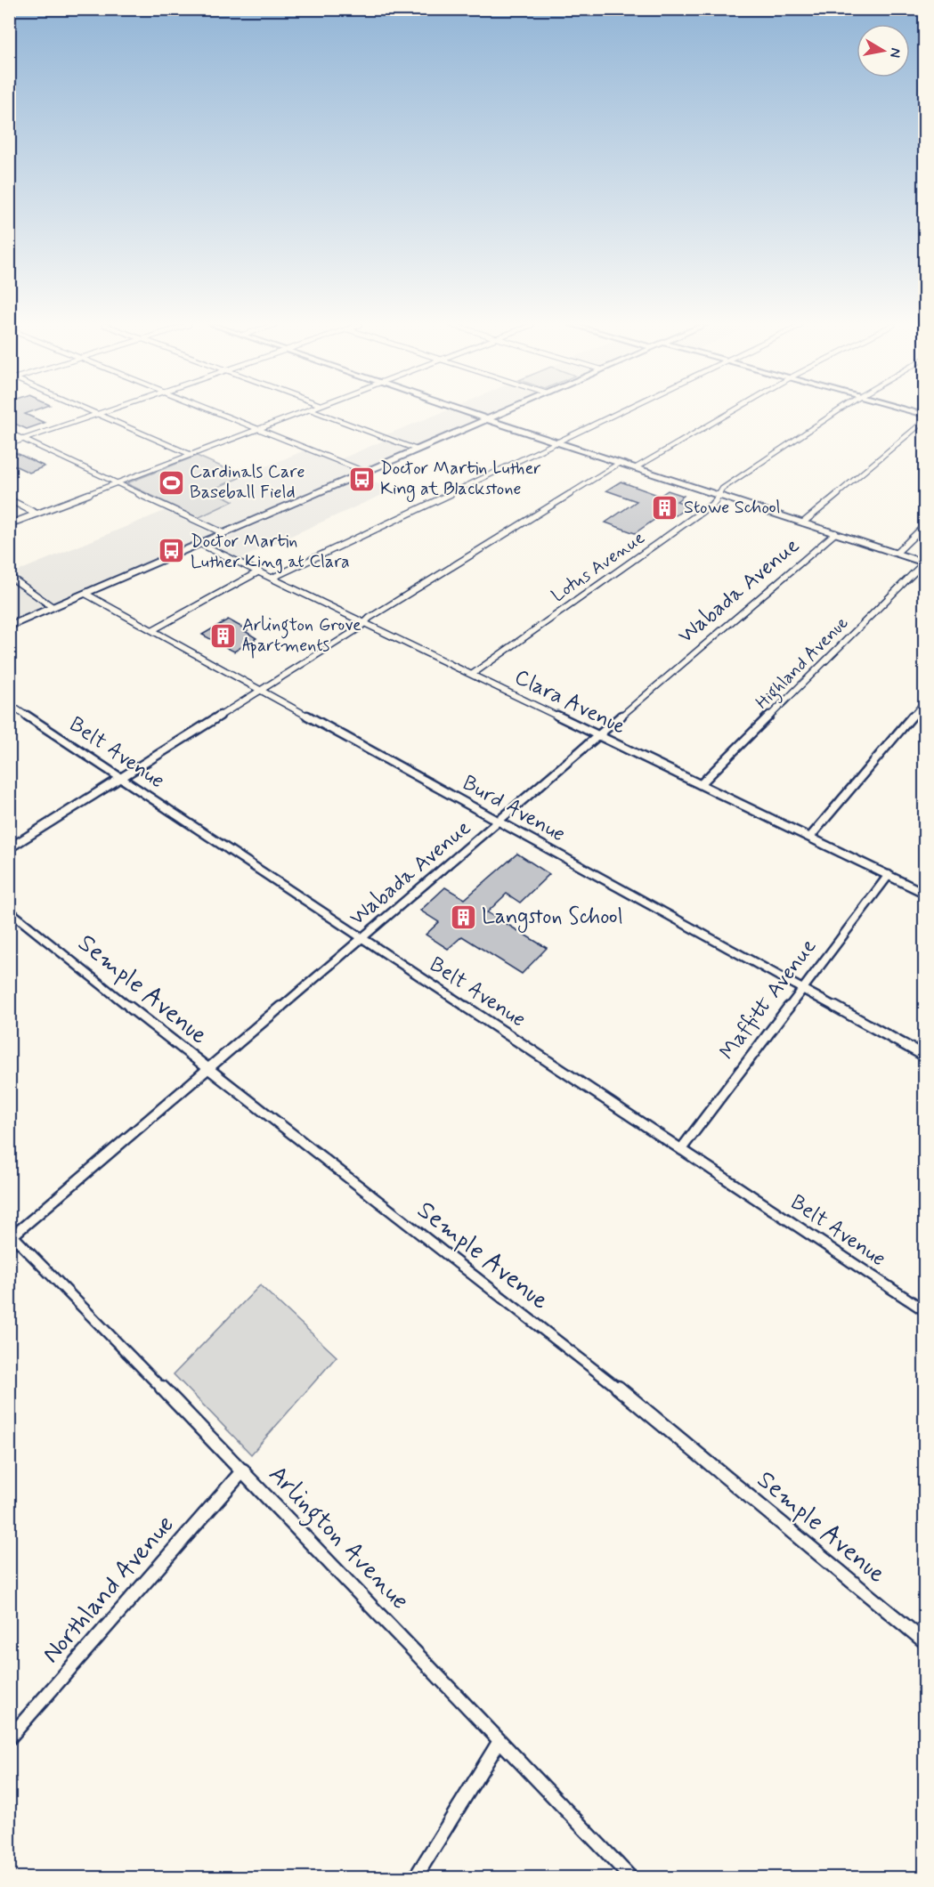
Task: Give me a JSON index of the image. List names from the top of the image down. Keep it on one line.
{"streets":{"street":["Lotus Avenue","Wabada Avenue","Highland Avenue","Clara Avenue","Belt Avenue","Burd Avenue","Semple Avenue","Maffitt Avenue","Arlington Avenue","Northland Avenue"]},"crossings":[["Lotus Avenue","Clara Avenue"],["Wabada Avenue","Clara Avenue"],["Wabada Avenue","Belt Avenue"],["Wabada Avenue","Burd Avenue"],["Wabada Avenue","Semple Avenue"],["Wabada Avenue","Arlington Avenue"],["Highland Avenue","Clara Avenue"],["Clara Avenue","Maffitt Avenue"],["Belt Avenue","Maffitt Avenue"],["Burd Avenue","Maffitt Avenue"],["Arlington Avenue","Northland Avenue"]],"places":{"bus stop":["Doctor Martin Luther King at Blackstone","Doctor Martin Luther King at Clara"],"sports":["Cardinals Care Baseball Field"],"building":["Stowe School","Arlington Grove Apartments","Langston School"]},"north":"right"}
